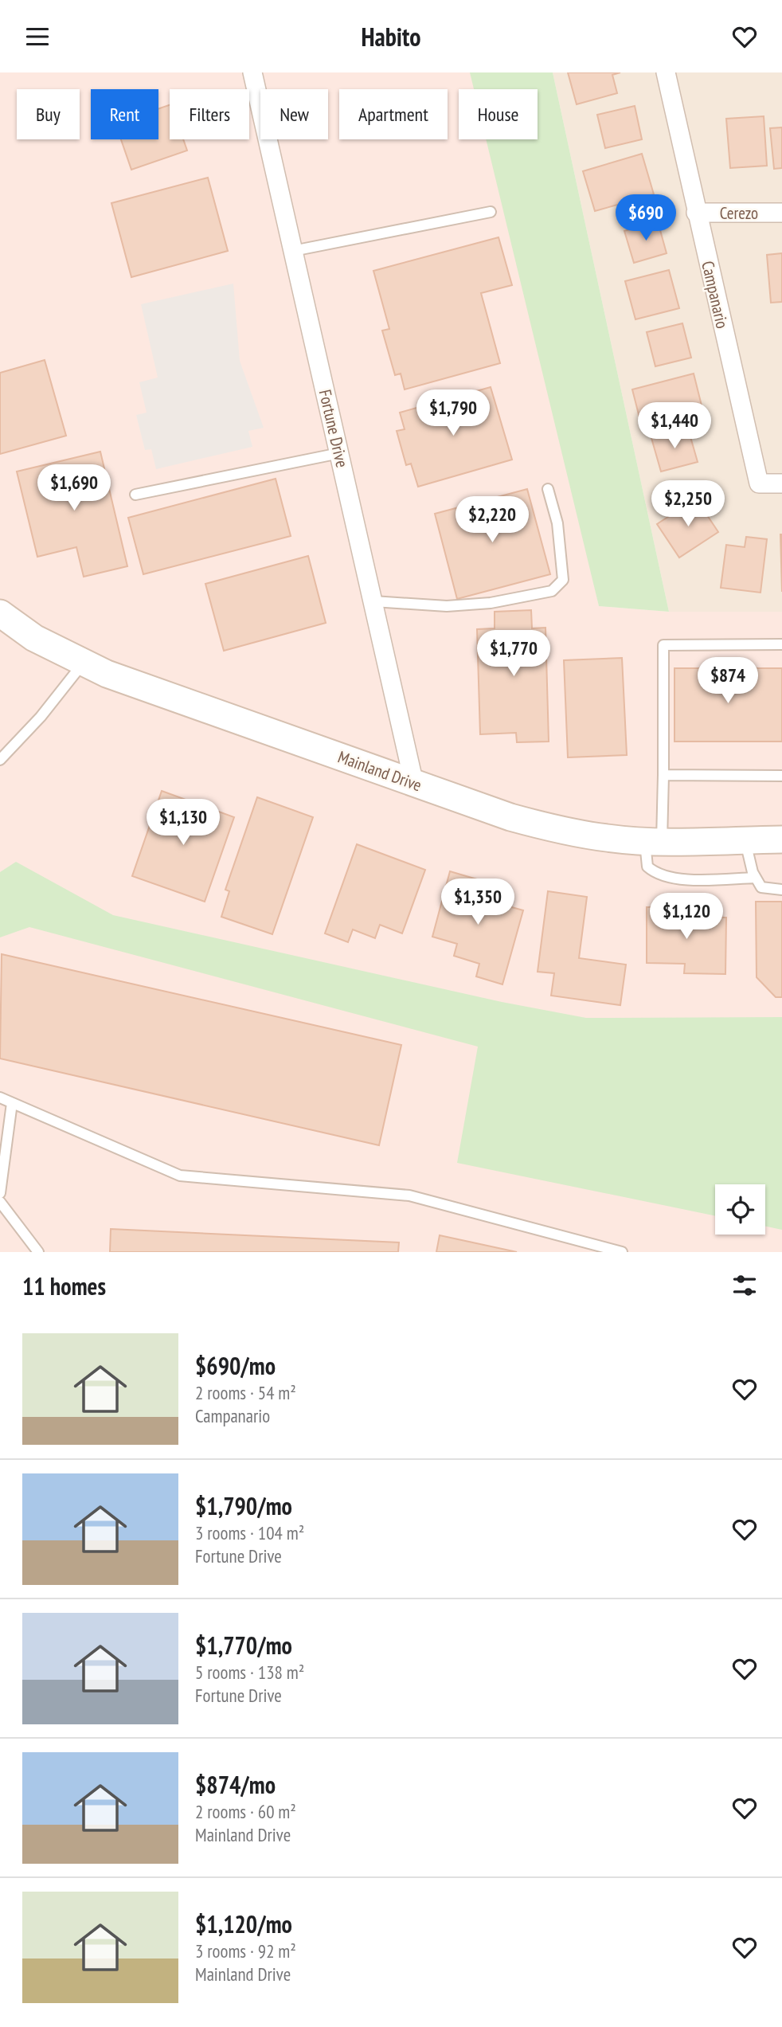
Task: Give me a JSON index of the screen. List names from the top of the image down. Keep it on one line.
{"streets":{"main road":["Mainland Drive"],"street":["Cerezo","Campanario","Fortune Drive"]},"crossings":[["Cerezo","Campanario"],["Fortune Drive","Mainland Drive"]],"page":{"header":"Habito","chip":["Buy","Rent","Filters","New","Apartment","House"],"price":["$690","$1,790","$1,440","$1,690","$2,250","$2,220","$1,770","$874","$1,130","$1,350","$1,120"],"heading":"11 homes","list":[{"name":"$690/mo","note":"2 rooms · 54 m² · Campanario"},{"name":"$1,790/mo","note":"3 rooms · 104 m² · Fortune Drive"},{"name":"$1,770/mo","note":"5 rooms · 138 m² · Fortune Drive"},{"name":"$874/mo","note":"2 rooms · 60 m² · Mainland Drive"},{"name":"$1,120/mo","note":"3 rooms · 92 m² · Mainland Drive"}]}}
